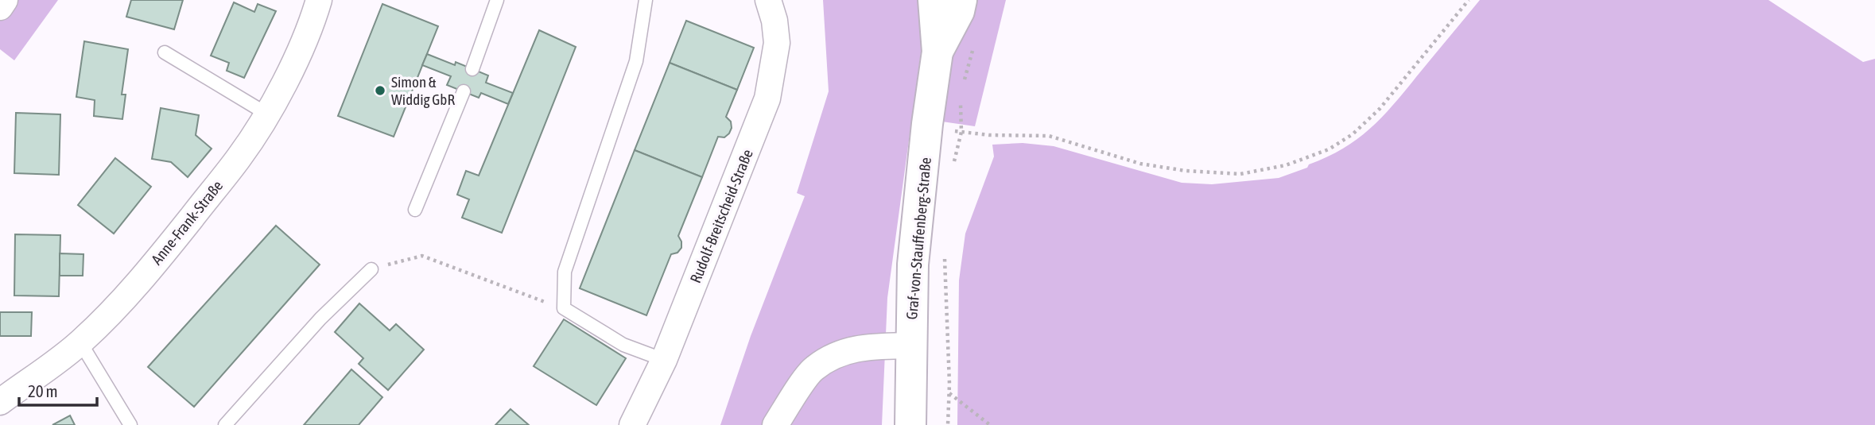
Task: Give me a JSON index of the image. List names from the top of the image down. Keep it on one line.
{"streets":{"street":["Rudolf-Breitscheid-Straße","Anne-Frank-Straße","Graf-von-Stauffenberg-Straße"]},"places":["Simon & Widdig GbR"],"scale_bar":"20 m"}
